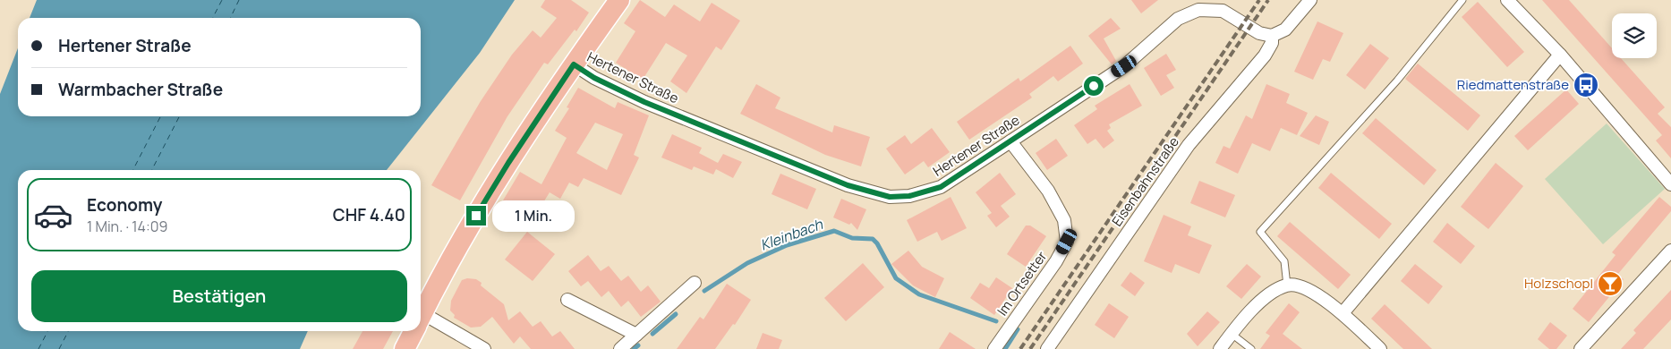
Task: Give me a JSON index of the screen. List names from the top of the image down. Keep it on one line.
{"streets":{"street":["Hertener Straße","Eisenbahnstraße","Im Ortsetter"]},"crossings":[["Hertener Straße","Eisenbahnstraße"],["Hertener Straße","Im Ortsetter"]],"water":["Kleinbach"],"places":{"bus stop":["Riedmattenstraße"],"bar":["Holzschopl"]},"page":{"banner":["Hertener Straße","Warmbacher Straße"],"list":[{"name":"Economy","note":"1 Min. · 14:09","value":"CHF 4.40"}],"bubble":"1 Min.","buttons":"Bestätigen"}}
